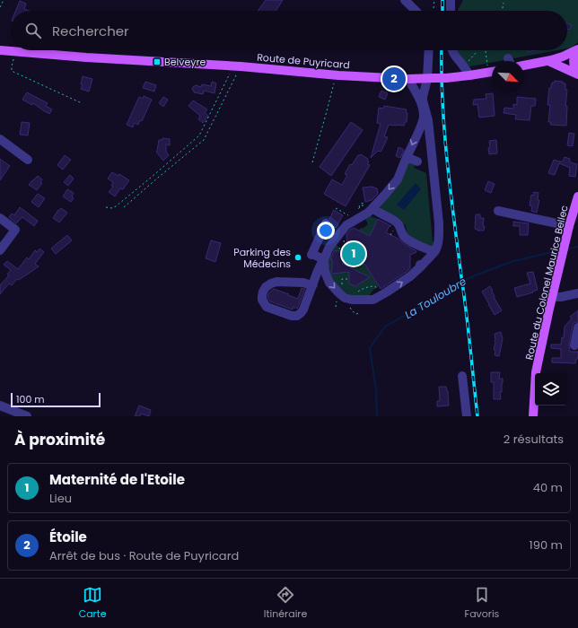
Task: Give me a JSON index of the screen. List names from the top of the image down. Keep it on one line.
{"streets":{"main road":["Route de Puyricard","Route du Colonel Maurice Bellec"]},"water":["La Touloubre"],"places":{"transit":["Belveyre"],"other":["Parking des Médecins"]},"scale_bar":"100 m","north":"bottom right","page":{"search":"Rechercher","pins":["2","1"],"scale":"100 m","heading":["À proximité","2 résultats"],"list":[{"mark":"1","name":"Maternité de l'Etoile","note":"Lieu","value":"40 m"},{"mark":"2","name":"Étoile","note":"Arrêt de bus · Route de Puyricard","value":"190 m"}],"nav":["Carte","Itinéraire","Favoris"]}}
